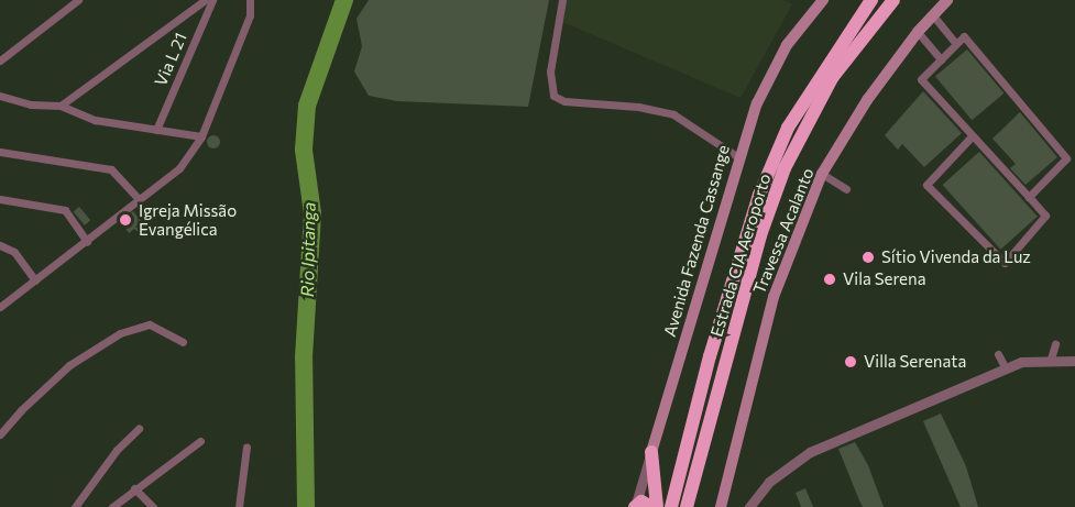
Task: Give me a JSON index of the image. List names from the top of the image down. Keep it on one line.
{"streets":{"highway":["Estrada CIA Aeroporto"],"main road":["Travessa Acalanto","Avenida Fazenda Cassange"],"street":["Via L 21"]},"water":["Rio Ipitanga"],"places":["Igreja Missão Evangélica","Sítio Vivenda da Luz","Vila Serena","Villa Serenata"]}
